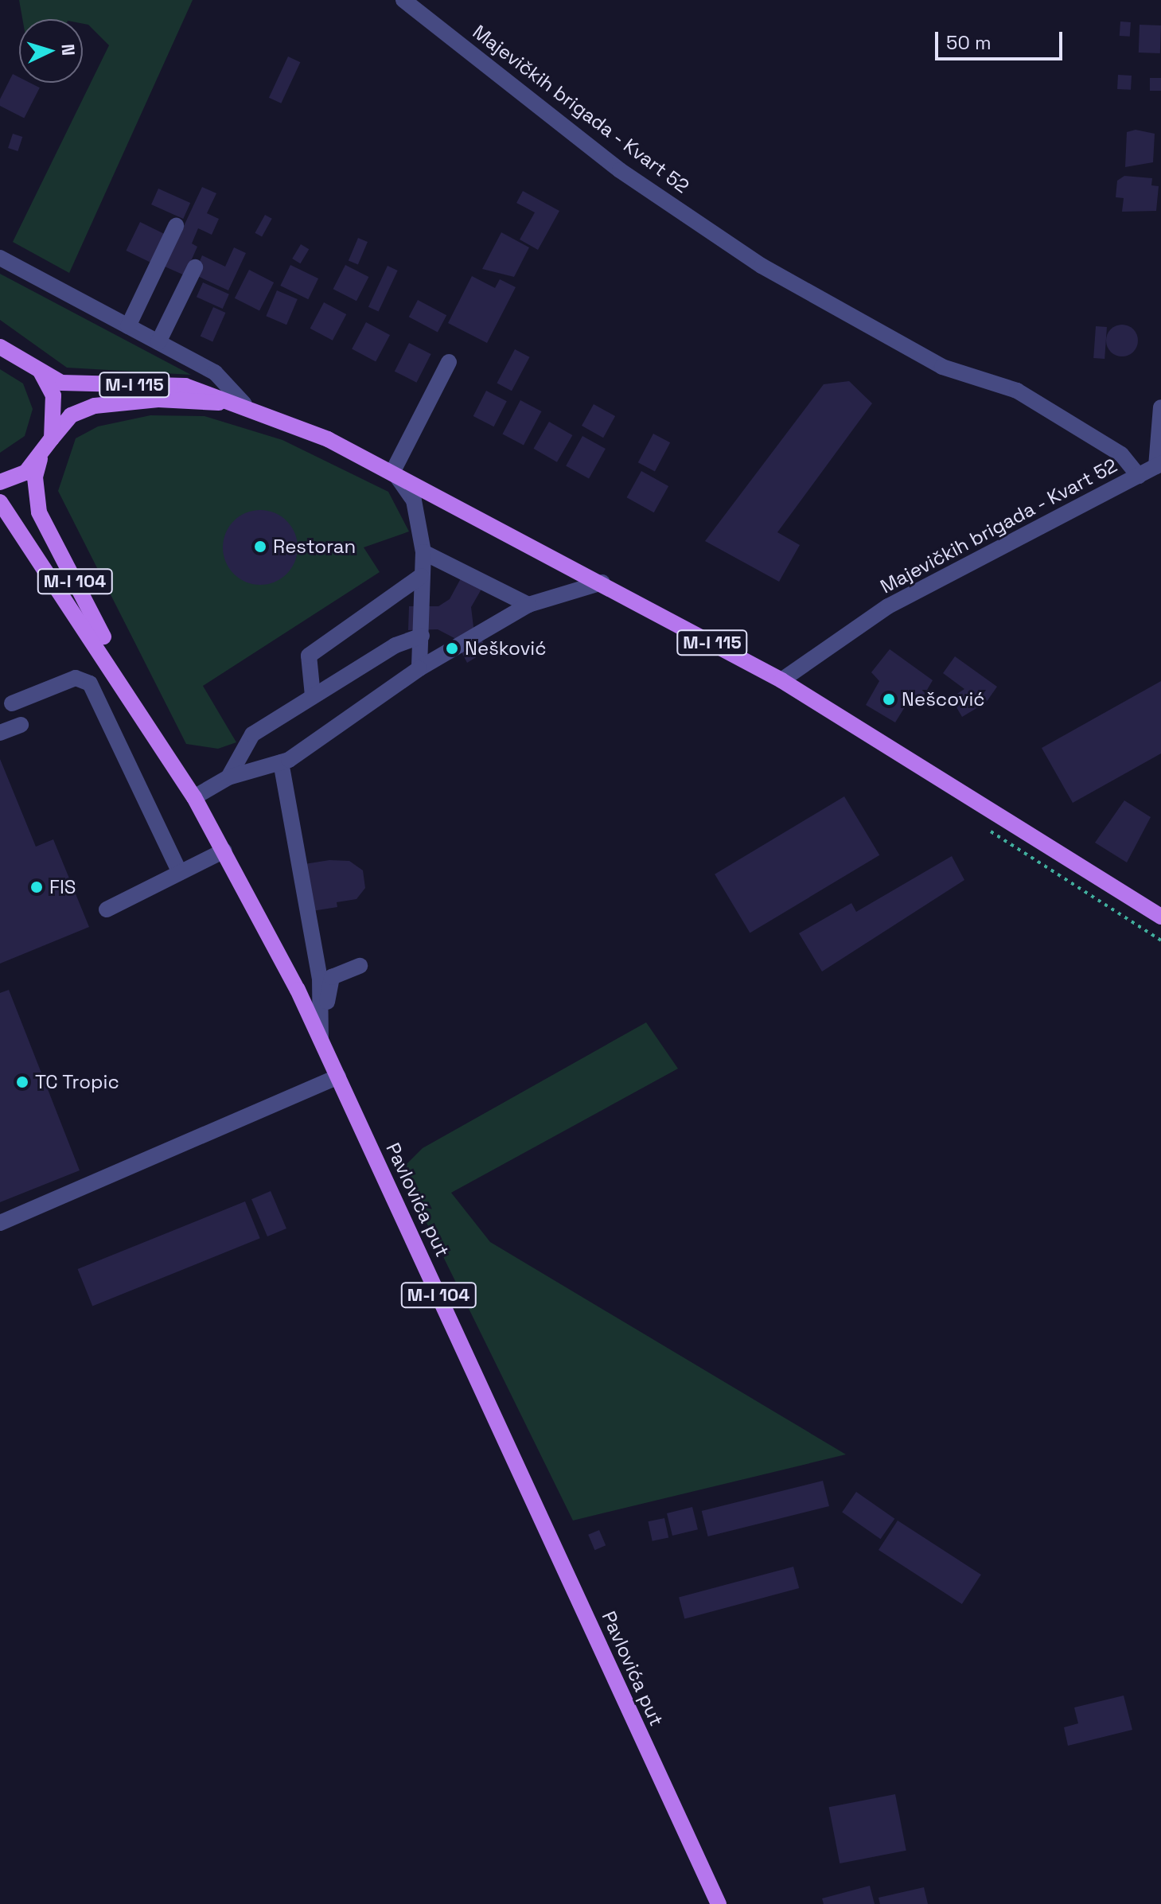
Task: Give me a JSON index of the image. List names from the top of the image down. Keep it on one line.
{"streets":{"main road":["M-I 115","M-I 104","Pavlovića put"],"street":["Majevičkih brigada - Kvart 52"]},"crossings":[["Majevičkih brigada - Kvart 52","M-I 115"],["M-I 115","M-I 104"],["M-I 104","Pavlovića put"]],"places":["Restoran","Nešković","Nešcović","FIS","TC Tropic"],"scale_bar":"50 m","north":"right"}
